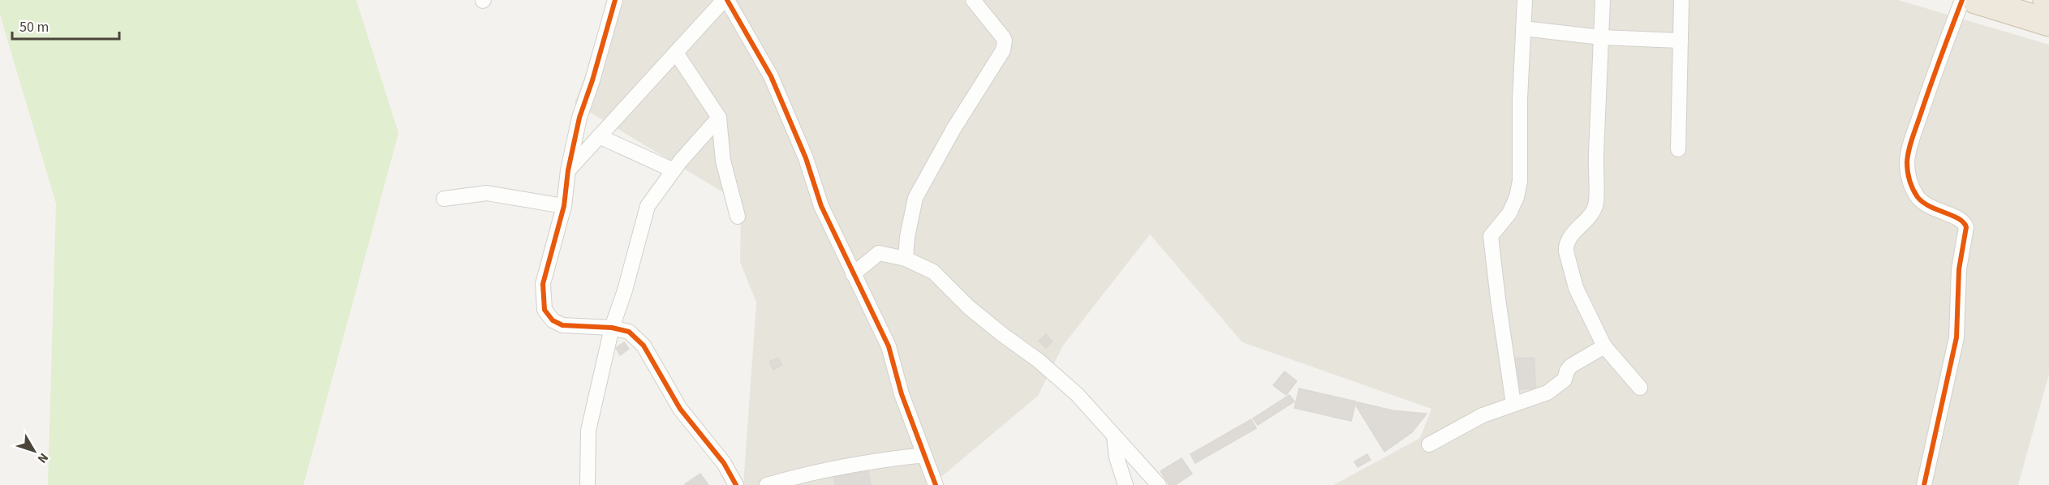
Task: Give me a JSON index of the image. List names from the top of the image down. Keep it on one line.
{"scale_bar":"50 m","north":"bottom right"}
